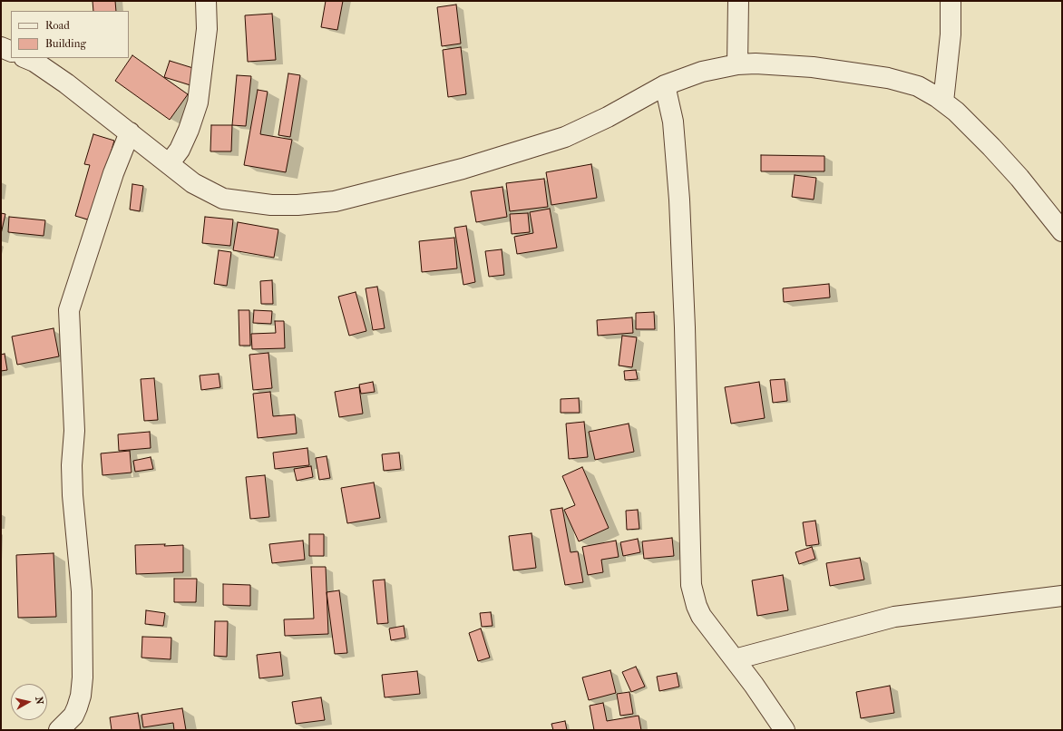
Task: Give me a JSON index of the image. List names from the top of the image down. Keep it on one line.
{"legend":["Road","Building"],"north":"right"}
